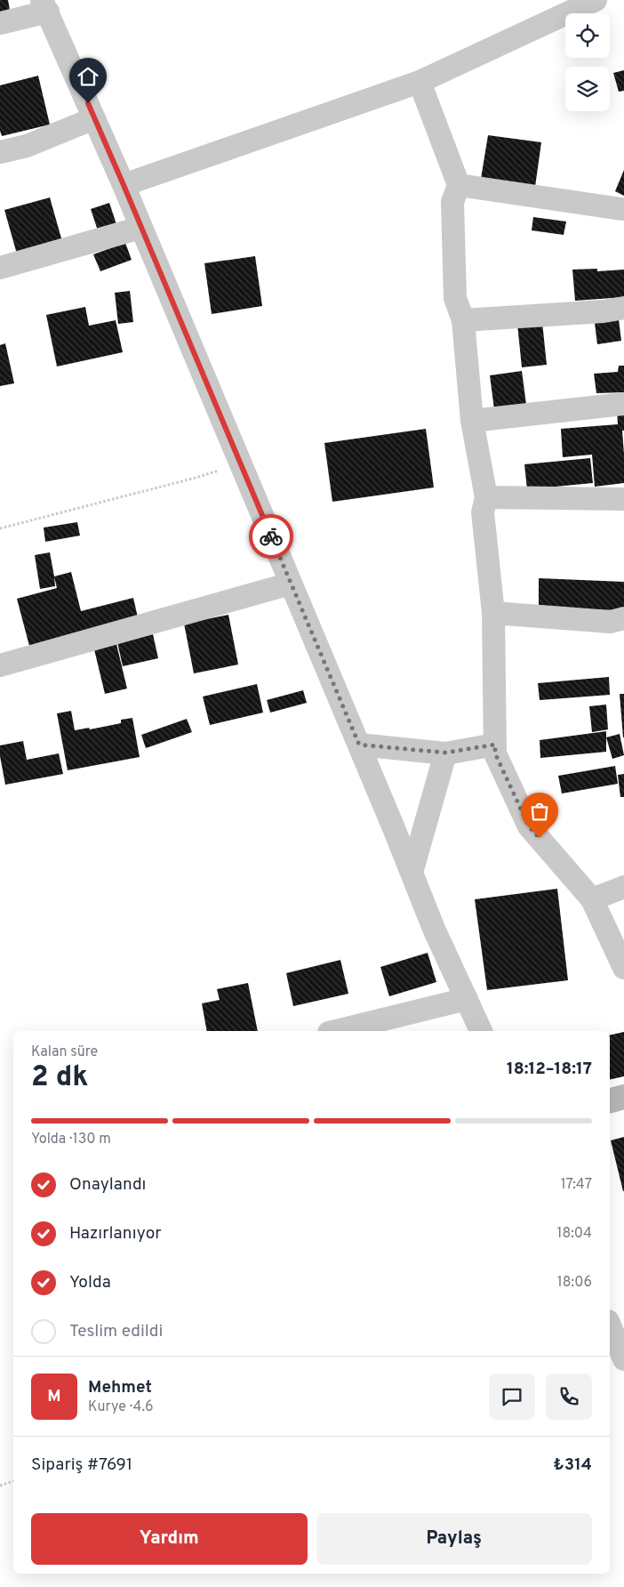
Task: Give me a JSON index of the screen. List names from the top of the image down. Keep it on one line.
{"page":{"heading":["2 dk","Kalan süre","18:12–18:17"],"panel":["Mehmet","Kurye · 4.6","Sipariş #7691","₺314"],"bar":"Yolda · 130 m","list":[["Onaylandı","17:47"],["Hazırlanıyor","18:04"],["Yolda","18:06"],"Teslim edildi"],"round":"M","buttons":["Yardım","Paylaş"]}}
